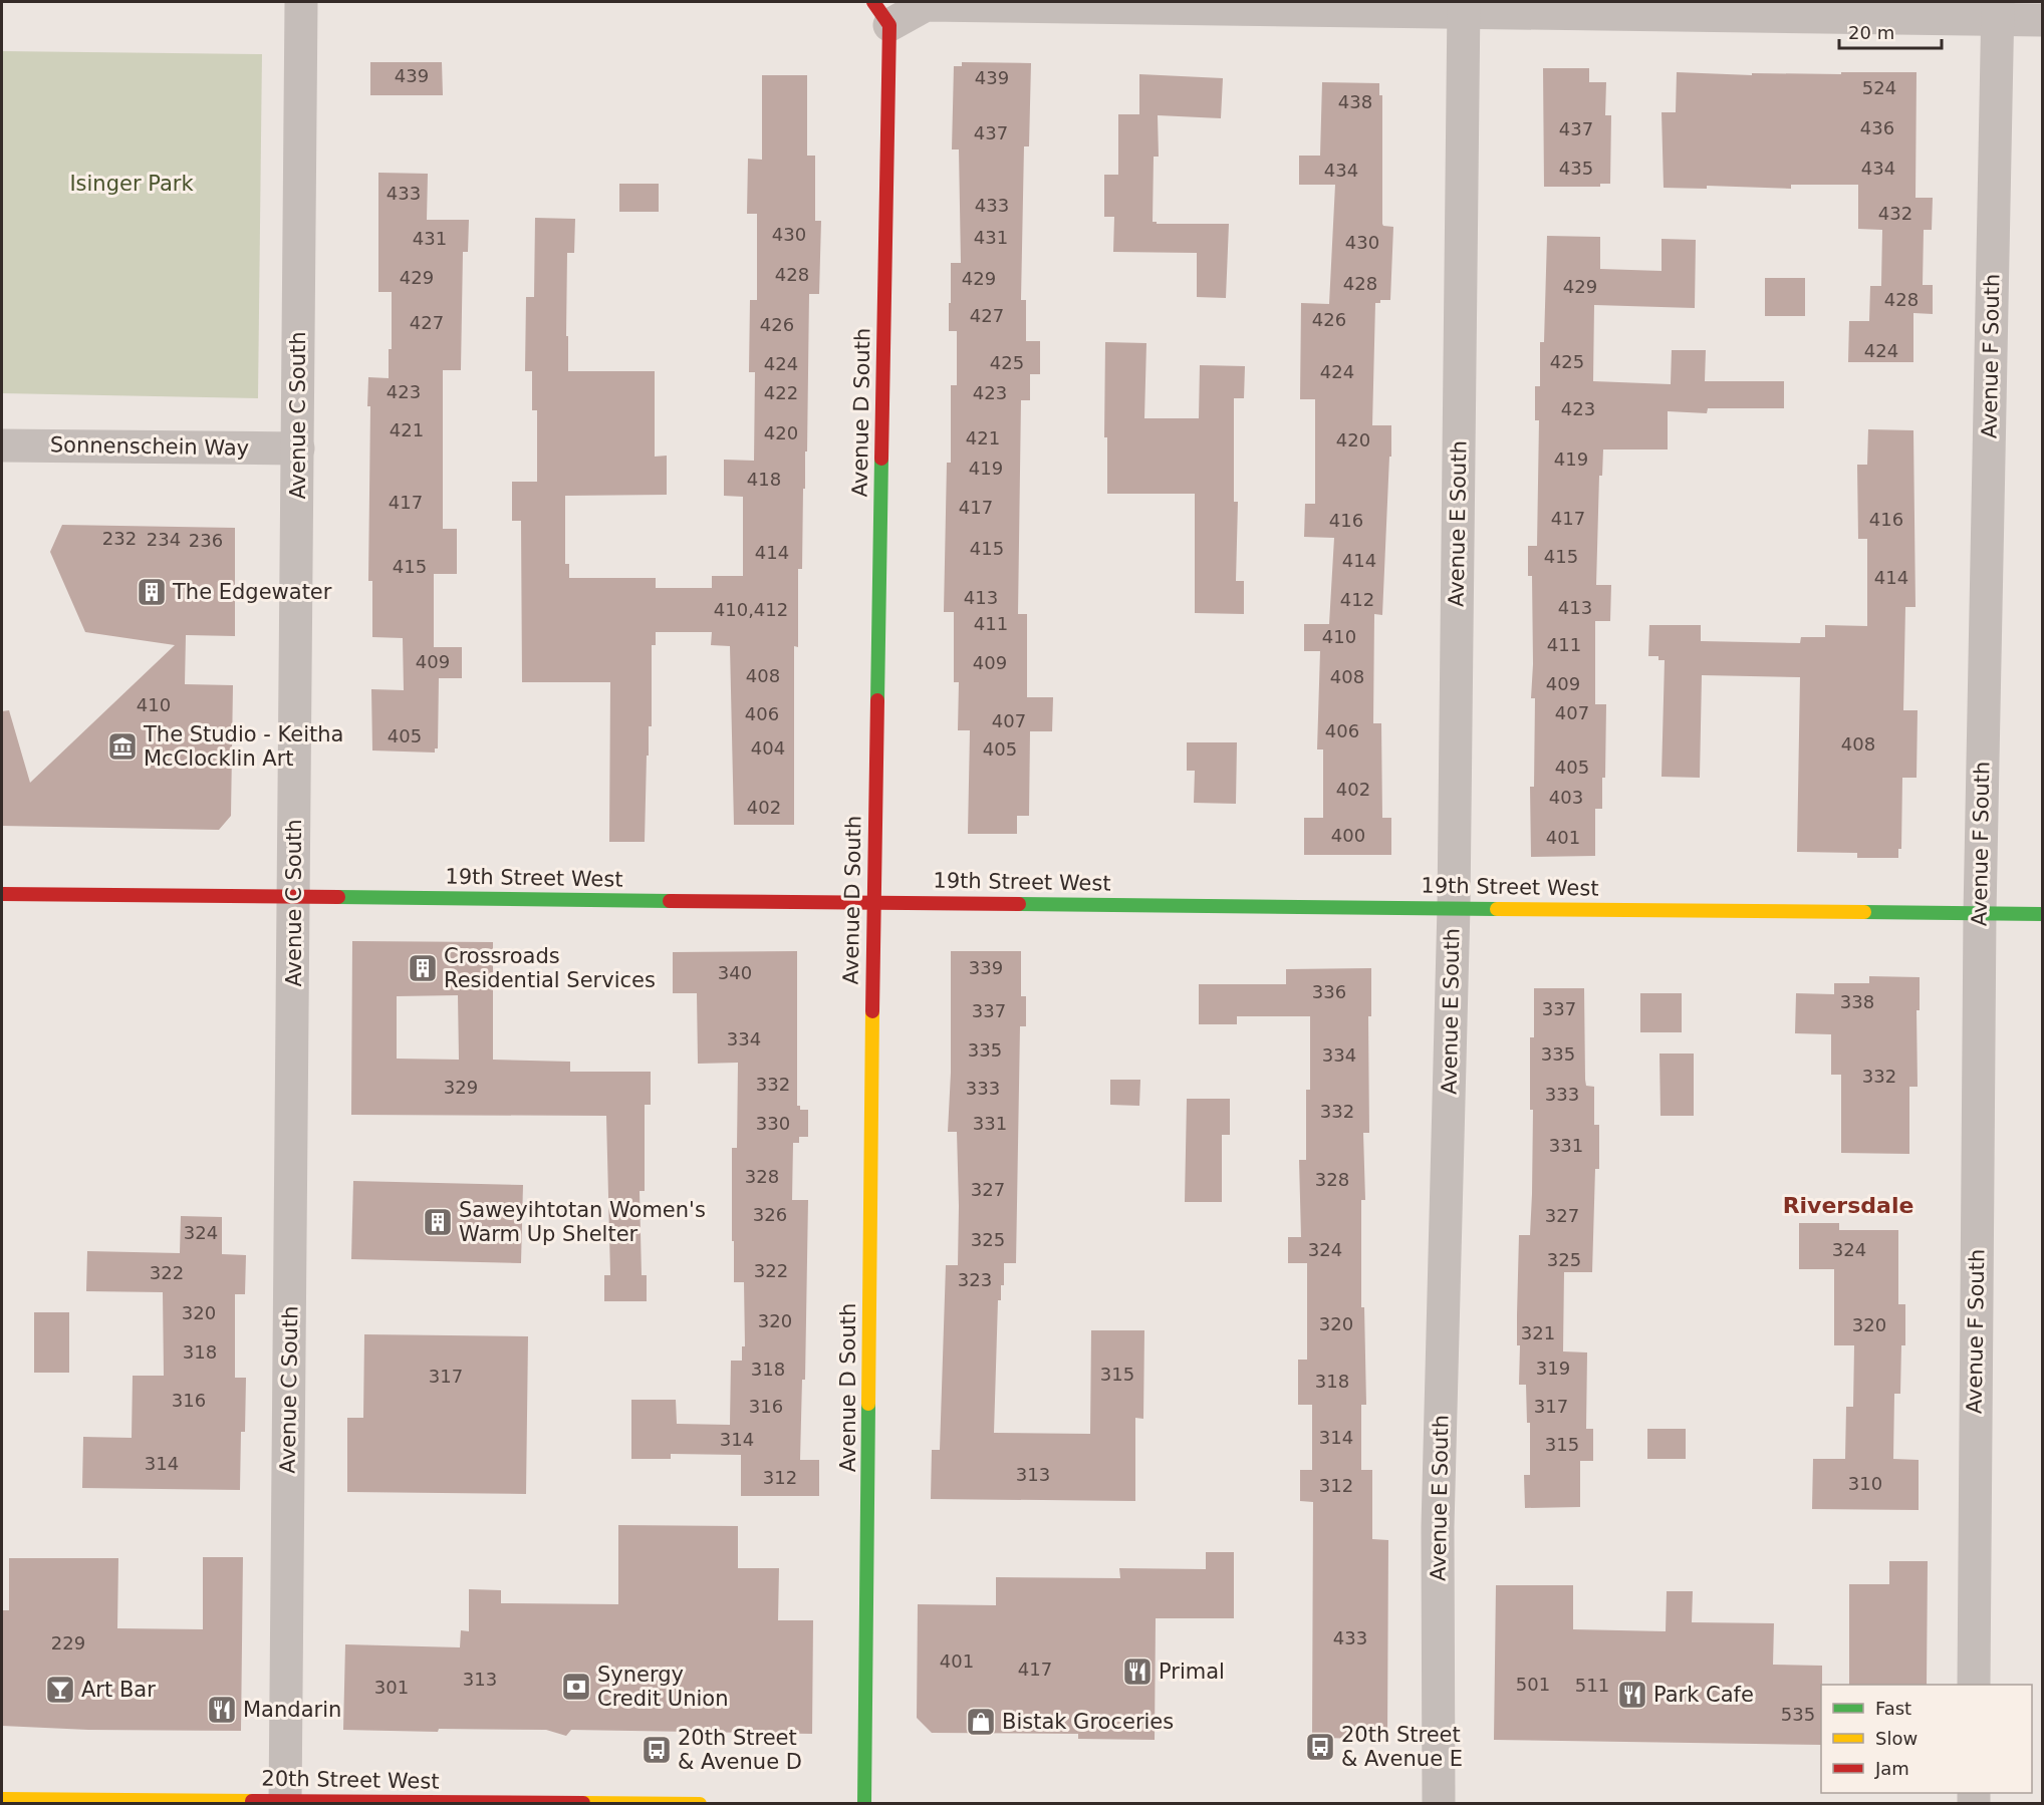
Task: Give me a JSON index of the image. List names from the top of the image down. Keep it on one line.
{"streets":{"street":["Avenue F South","Avenue D South","Avenue C South","Sonnenschein Way","Avenue E South","19th Street West","20th Street West"]},"crossings":[["Avenue F South","19th Street West"],["Avenue D South","19th Street West"],["Avenue C South","Sonnenschein Way"],["Avenue C South","19th Street West"],["Avenue C South","20th Street West"],["Avenue E South","19th Street West"]],"districts":["Riversdale"],"parks":["Isinger Park"],"places":{"building":["The Edgewater","Crossroads Residential Services","Saweyihtotan Women's Warm Up Shelter"],"museum":["The Studio - Keitha McClocklin Art"],"restaurant":["Primal","Park Cafe","Mandarin"],"bank":["Synergy Credit Union"],"bar":["Art Bar"],"shop":["Bistak Groceries"],"bus stop":["20th Street & Avenue E","20th Street & Avenue D"]},"house_numbers":["439","439","524","438","436","437","437","435","434","434","433","433","432","430","431","431","430","428","429","429","428","429","428","427","426","427","426","424","425","425","424","424","423","422","423","423","421","420","421","420","419","419","418","417","417","417","416","416","232","234","236","415","414","415","414","415","414","413","412","413","410,412","411","410","411","409","409","408","408","409","410","407","406","407","406","405","408","404","405","405","402","403","402","400","401","339","340","336","338","337","337","334","335","335","334","332","332","329","333","333","332","330","331","331","328","328","327","326","327","324","325","324","324","325","322","322","323","320","320","320","320","321","318","319","318","315","317","318","316","316","317","314","314","315","314","313","312","310","312","433","229","401","417","313","501","511","301","535"],"legend":["Fast","Slow","Jam"],"scale_bar":"20 m"}
